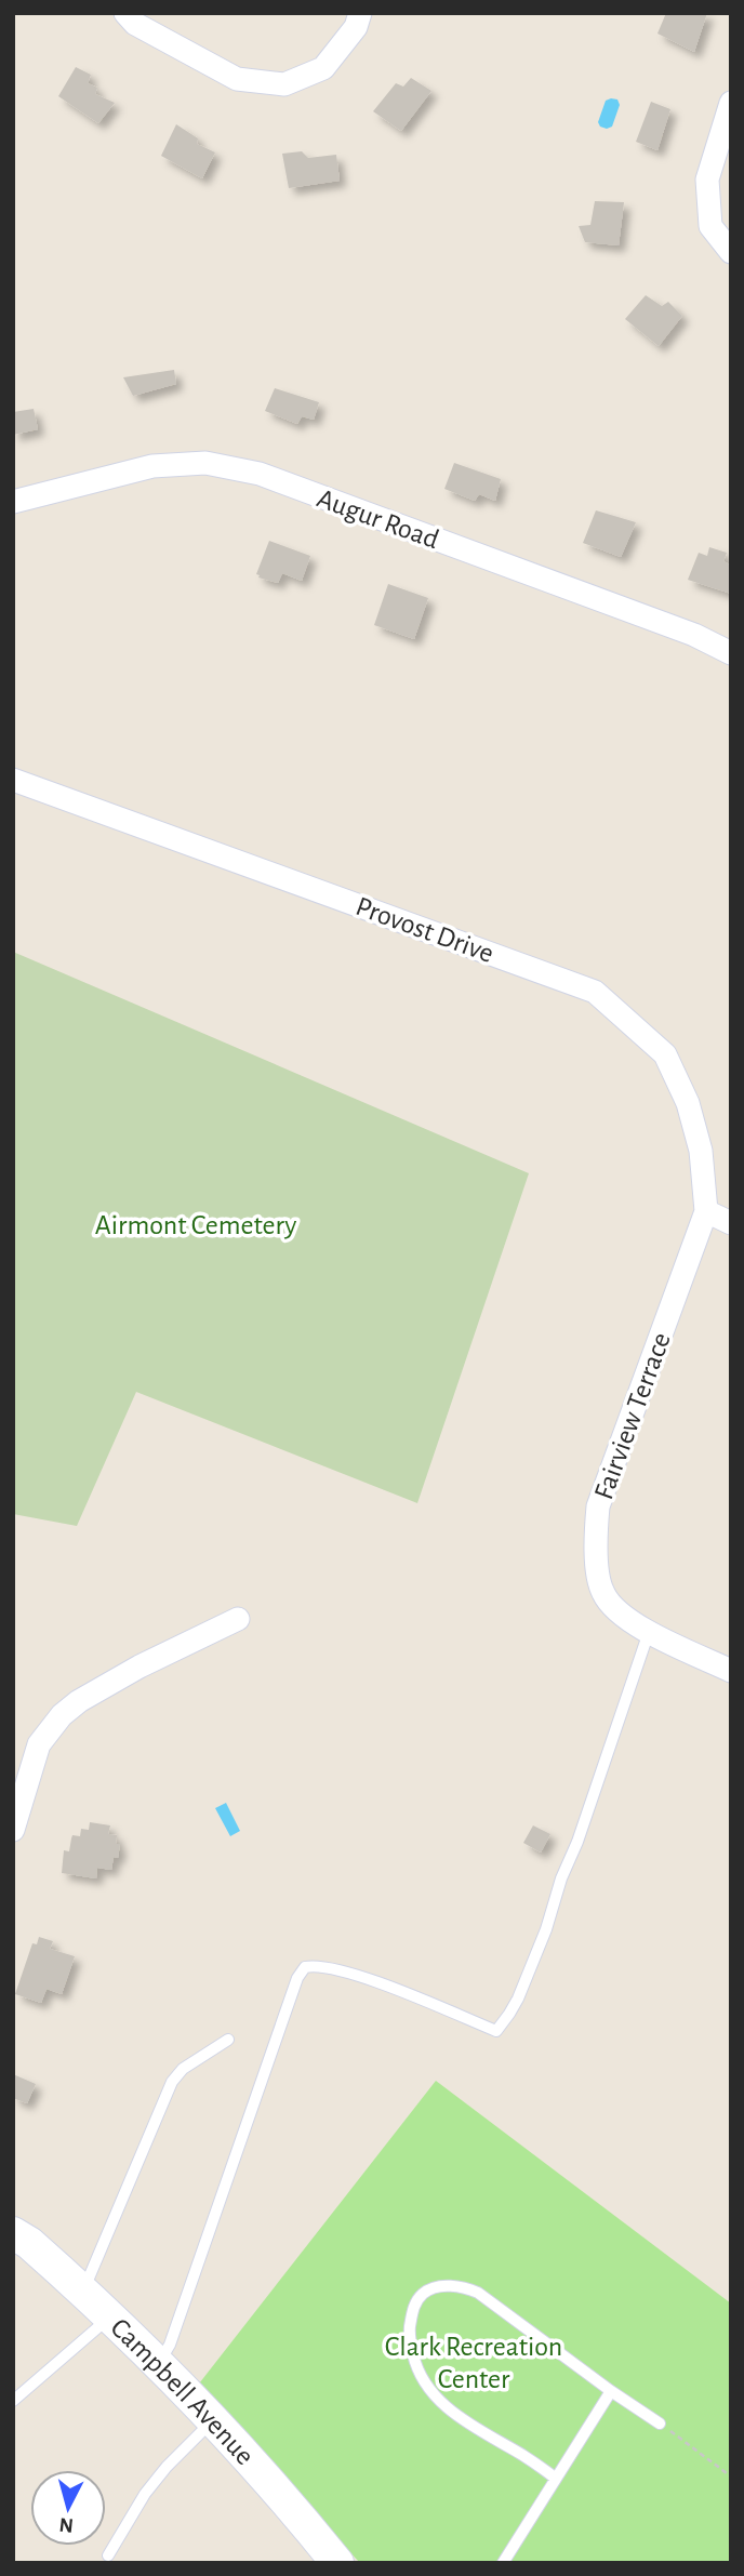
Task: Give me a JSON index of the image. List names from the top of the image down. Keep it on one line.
{"streets":{"street":["Augur Road","Provost Drive","Fairview Terrace","Campbell Avenue"]},"crossings":[["Provost Drive","Fairview Terrace"]],"parks":["Airmont Cemetery","Clark Recreation Center"],"north":"bottom"}
